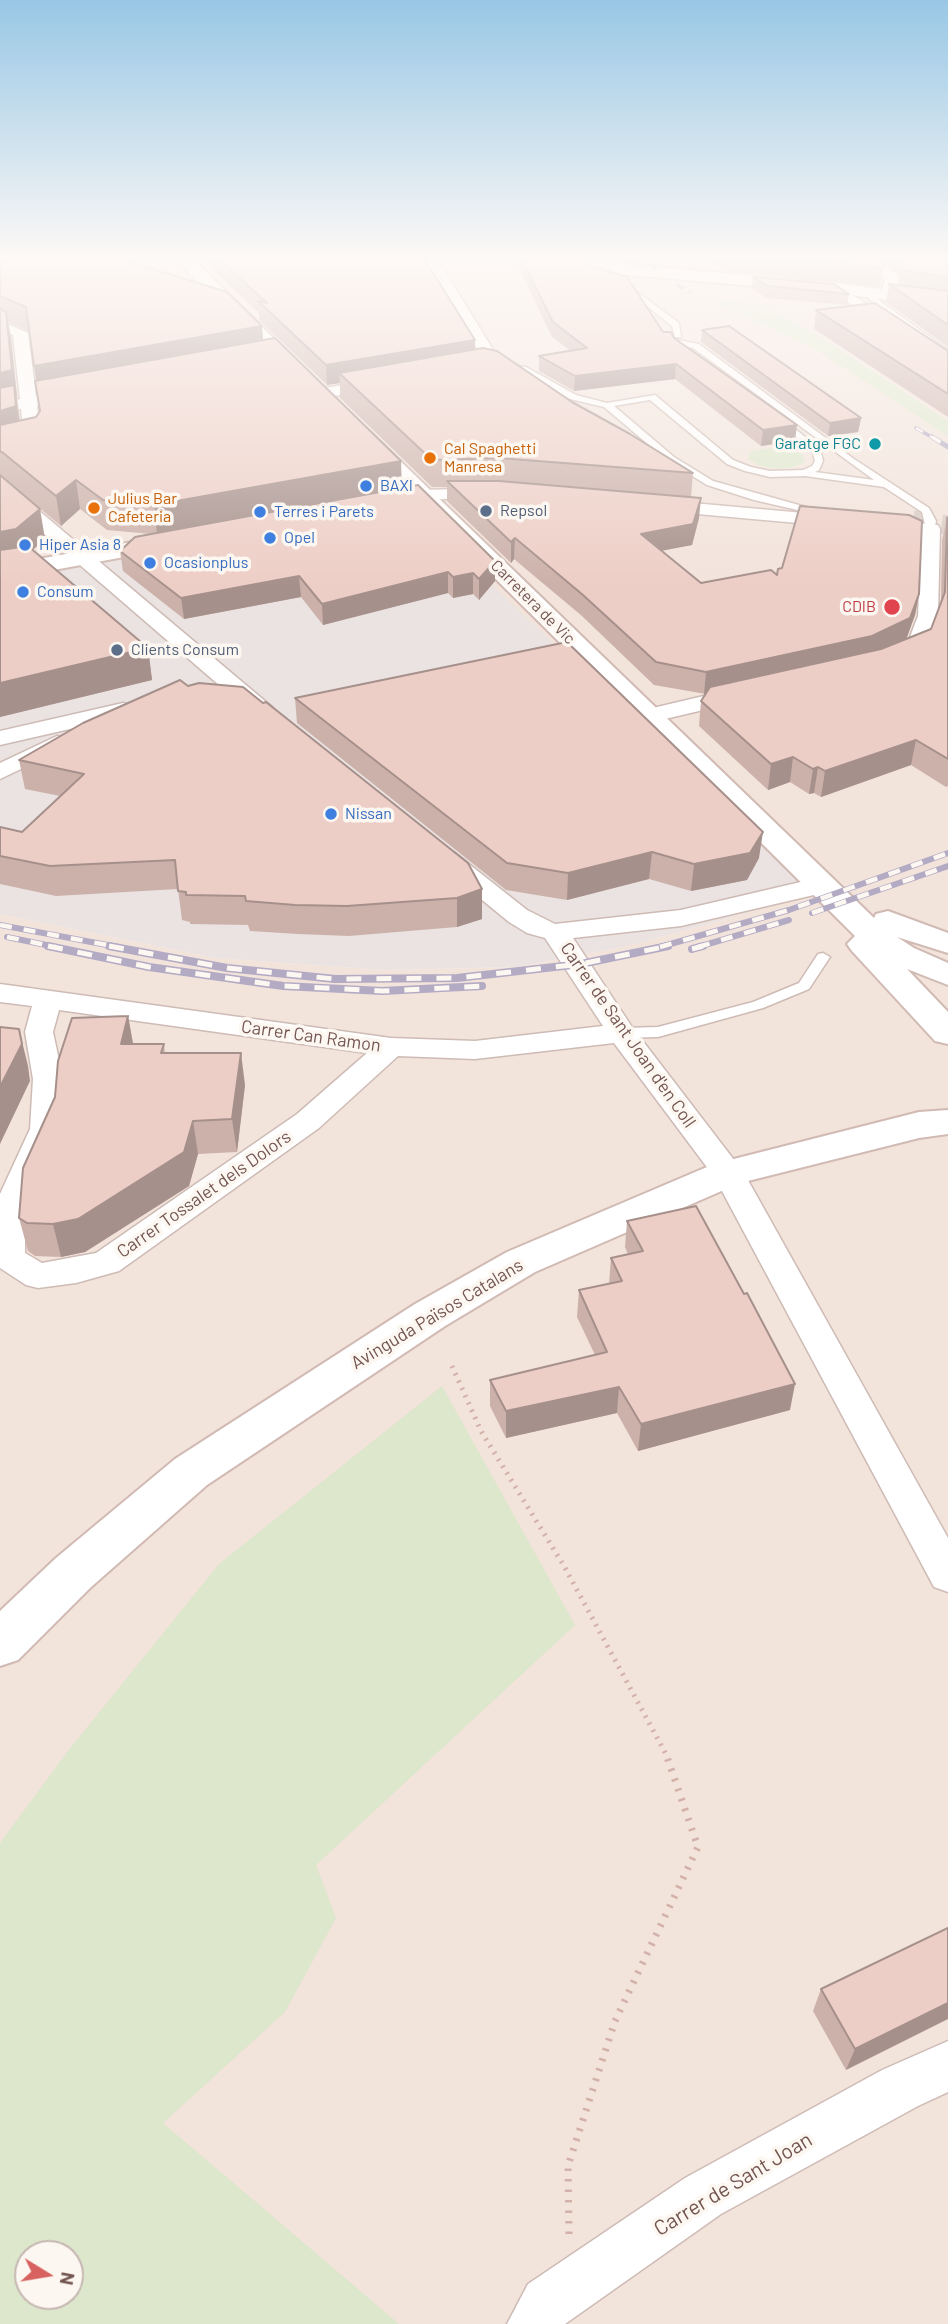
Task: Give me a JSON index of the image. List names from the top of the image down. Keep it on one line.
{"streets":{"main road":["Carretera de Vic","Avinguda Països Catalans"],"street":["Carrer de Sant Joan d'en Coll","Carrer Can Ramon","Carrer Tossalet dels Dolors","Carrer de Sant Joan"]},"crossings":[["Carrer de Sant Joan d'en Coll","Carrer Can Ramon"],["Carrer de Sant Joan d'en Coll","Avinguda Països Catalans"],["Carrer Can Ramon","Carrer Tossalet dels Dolors"]],"places":["Garatge FGC","Cal Spaghetti Manresa","BAXI","Julius Bar Cafeteria","Repsol","Terres i Parets","Opel","Hiper Asia 8","Ocasionplus","Consum","CDIB","Clients Consum","Nissan"],"north":"right"}
